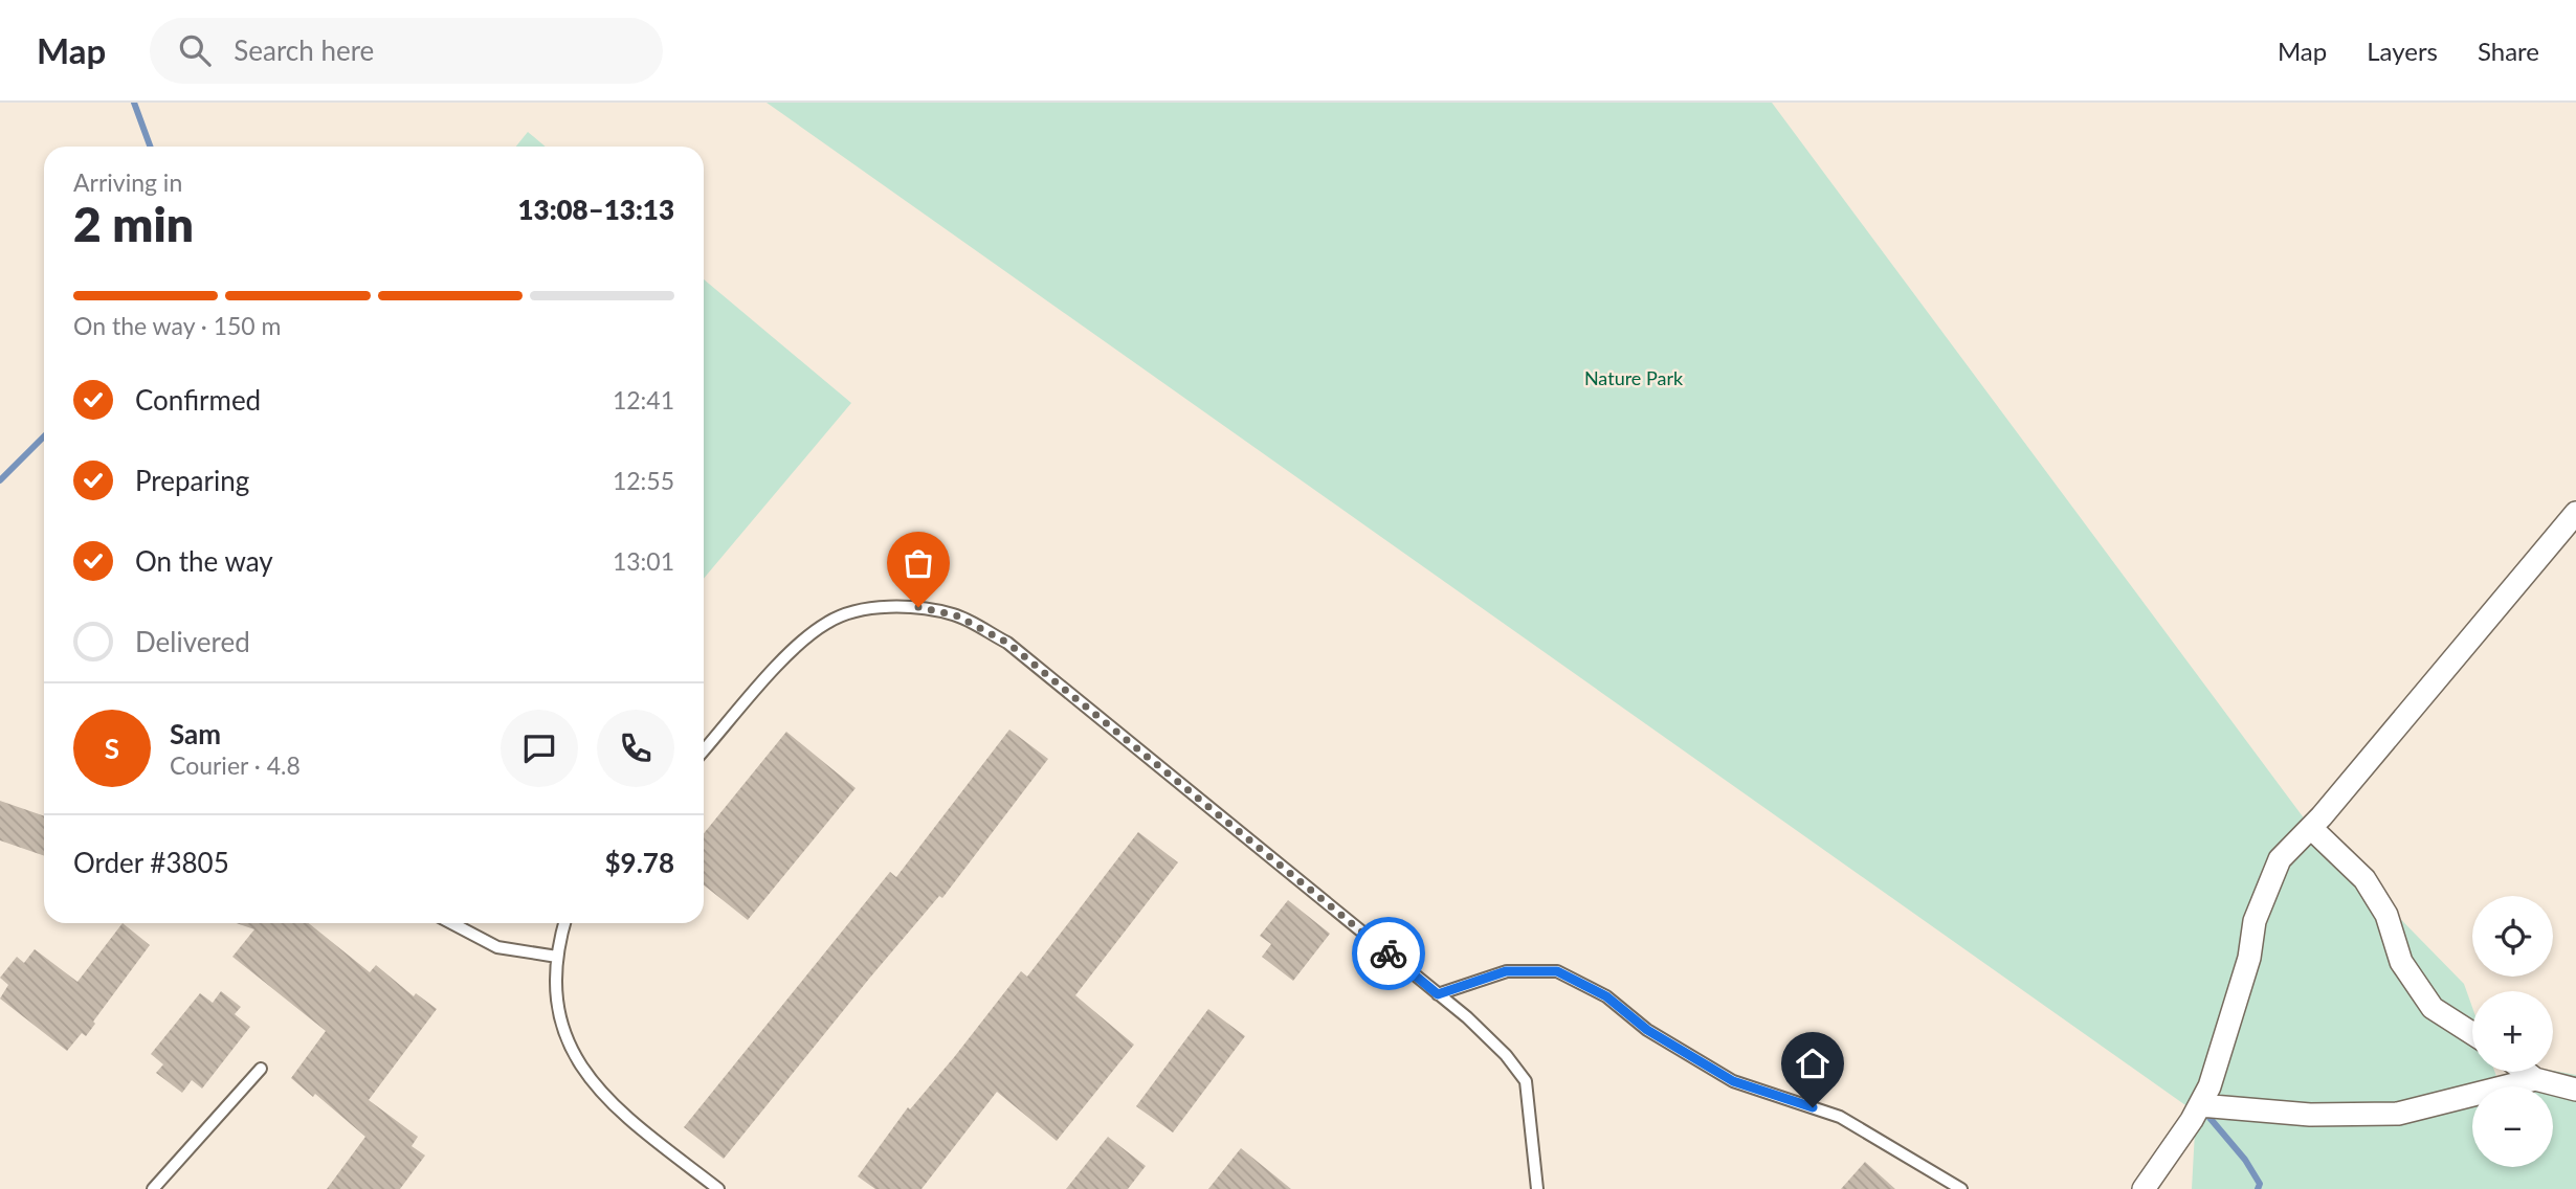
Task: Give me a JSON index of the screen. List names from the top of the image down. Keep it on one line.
{"parks":["Nature Park"],"page":{"header":"Map","search":"Search here","nav":["Map","Layers","Share"],"heading":["2 min","Arriving in","13:08–13:13"],"panel":["Sam","Courier · 4.8","Order #3805","$9.78"],"bar":"On the way · 150 m","list":[["Confirmed","12:41"],["Preparing","12:55"],["On the way","13:01"],"Delivered"],"round":"S","map_buttons":["+","−"]}}
